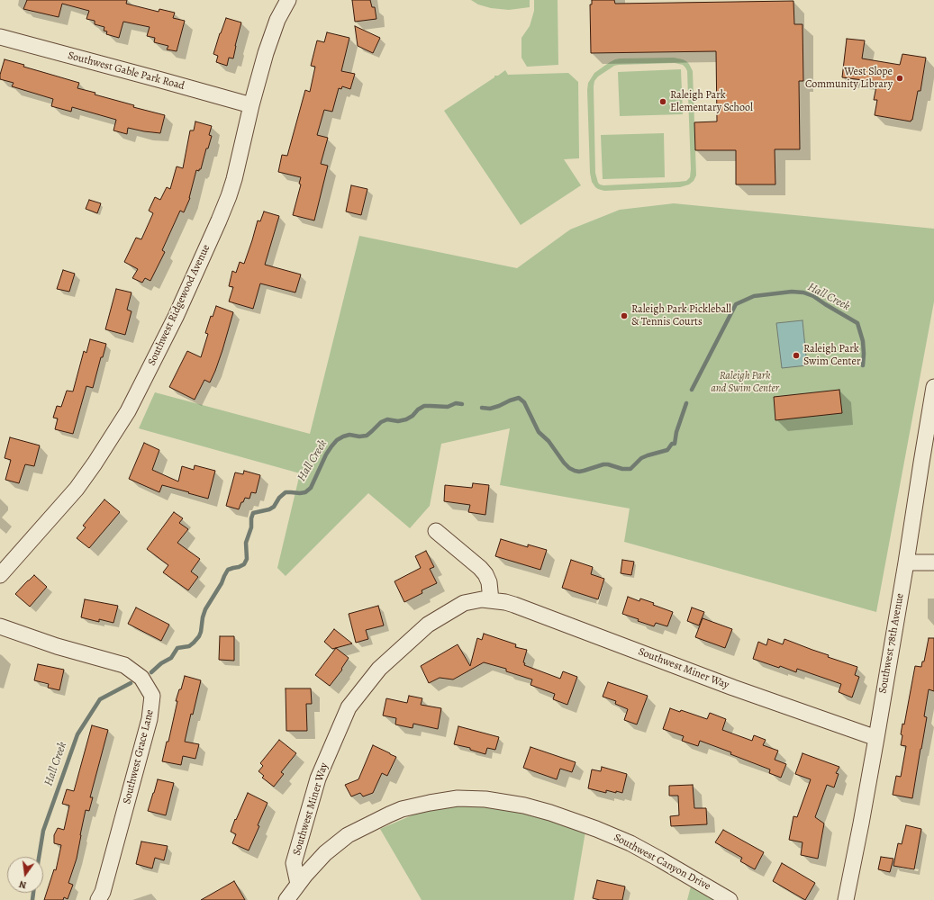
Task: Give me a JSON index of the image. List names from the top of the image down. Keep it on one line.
{"streets":{"street":["Southwest Gable Park Road","Southwest Ridgewood Avenue","Southwest 78th Avenue","Southwest Miner Way","Southwest Grace Lane","Southwest Canyon Drive"]},"crossings":[["Southwest Gable Park Road","Southwest Ridgewood Avenue"],["Southwest 78th Avenue","Southwest Miner Way"],["Southwest Miner Way","Southwest Canyon Drive"]],"water":["Hall Creek"],"parks":["Raleigh Park and Swim Center"],"places":["West Slope Community Library","Raleigh Park Elementary School","Raleigh Park Pickleball & Tennis Courts","Raleigh Park Swim Center"],"north":"bottom"}
